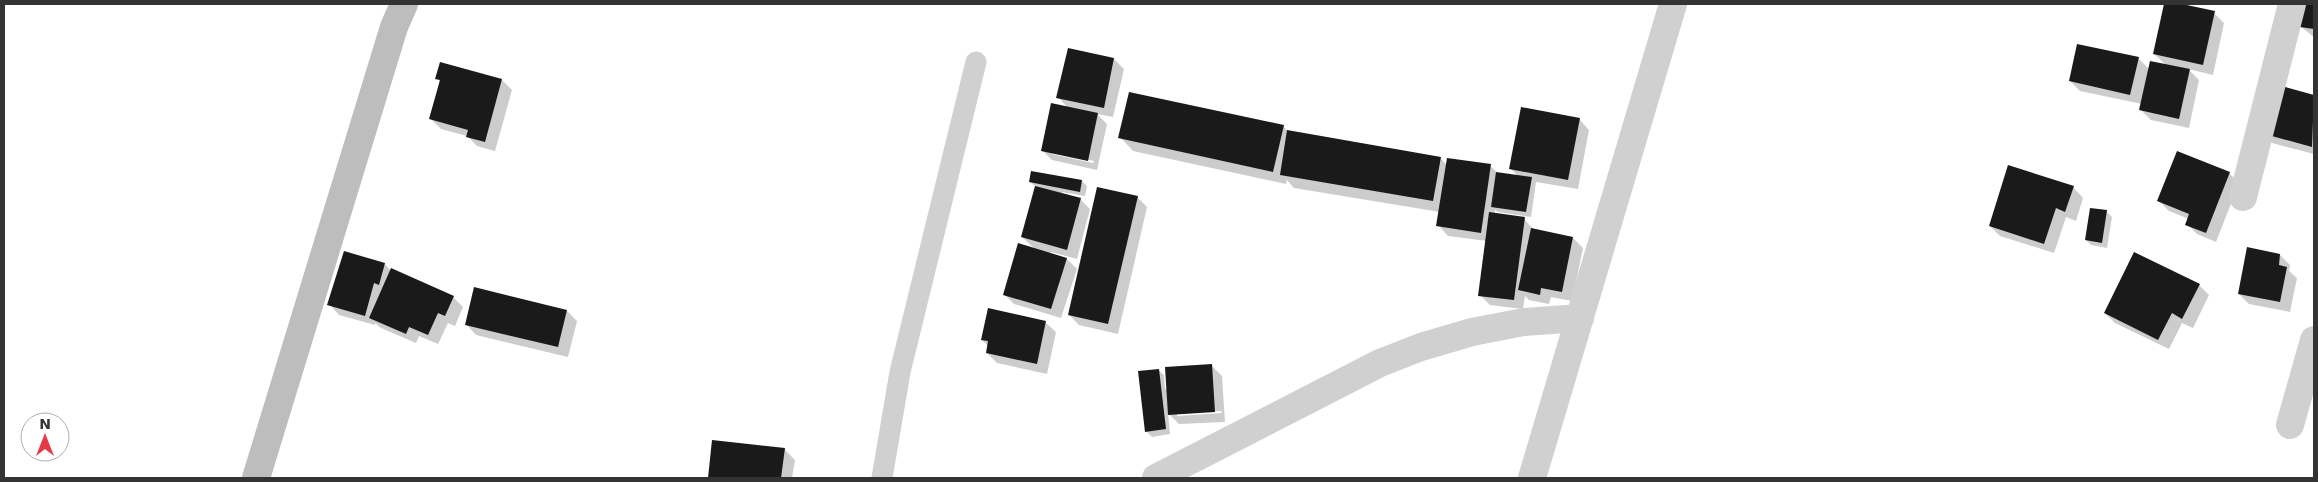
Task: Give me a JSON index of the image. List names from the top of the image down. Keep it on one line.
{"north":"top"}
